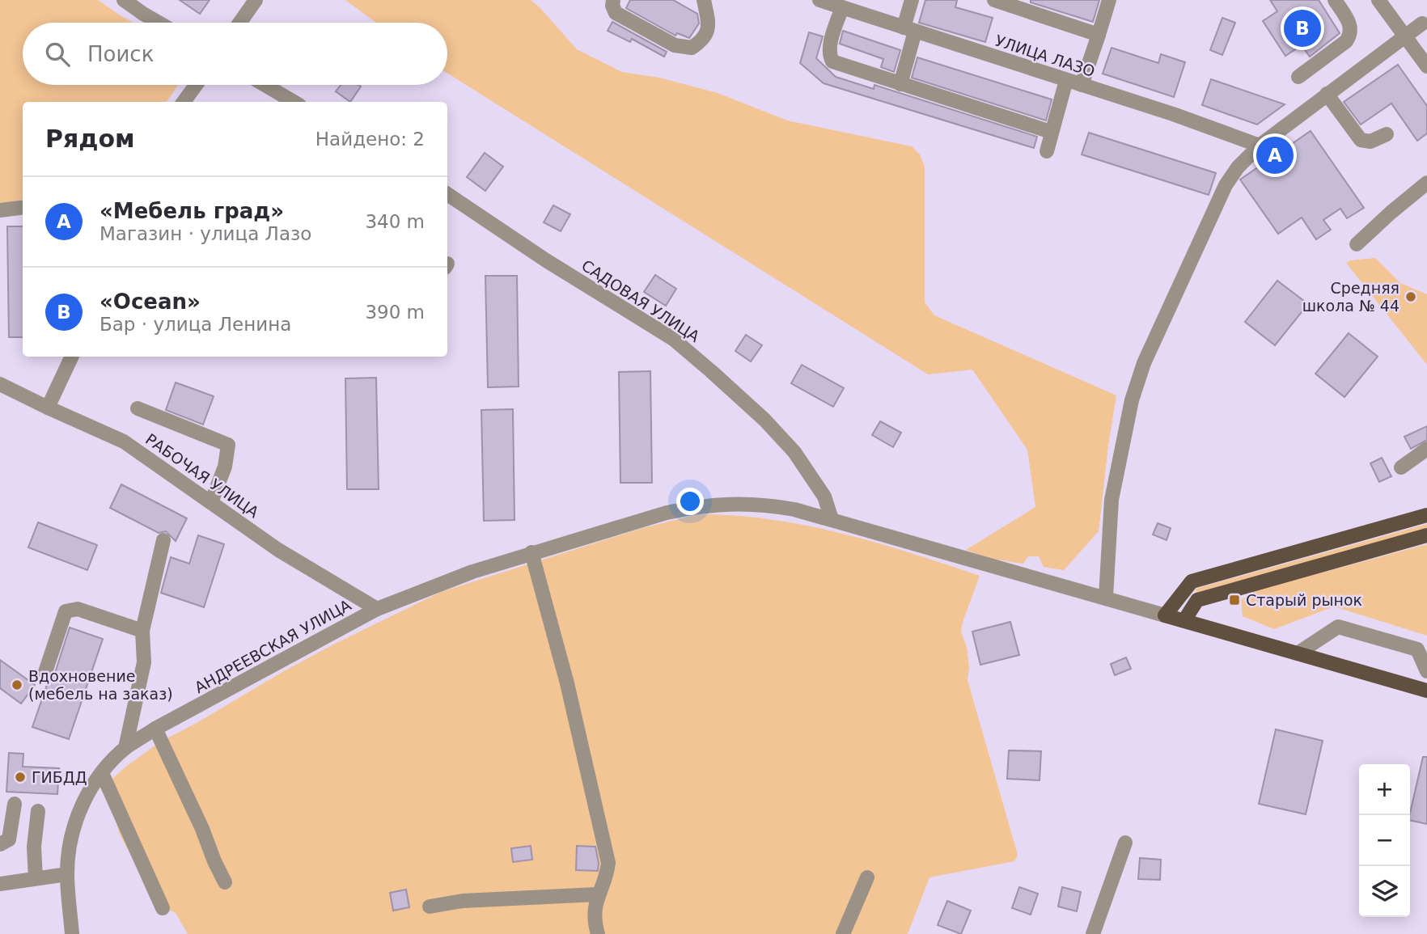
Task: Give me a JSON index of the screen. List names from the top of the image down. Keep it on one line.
{"streets":{"street":["УЛИЦА ЛАЗО","САДОВАЯ УЛИЦА","РАБОЧАЯ УЛИЦА","АНДРЕЕВСКАЯ УЛИЦА"]},"crossings":[["САДОВАЯ УЛИЦА","АНДРЕЕВСКАЯ УЛИЦА"],["РАБОЧАЯ УЛИЦА","АНДРЕЕВСКАЯ УЛИЦА"]],"places":{"other":["Средняя школа № 44","Вдохновение (мебель на заказ)","ГИБДД"],"transit":["Старый рынок"]},"page":{"pins":["B","A"],"search":"Поиск","heading":["Рядом","Найдено: 2"],"list":[{"mark":"A","name":"«Мебель град»","note":"Магазин · улица Лазо","value":"340 m"},{"mark":"B","name":"«Оcean»","note":"Бар · улица Ленина","value":"390 m"}],"map_buttons":["+","−"]}}
